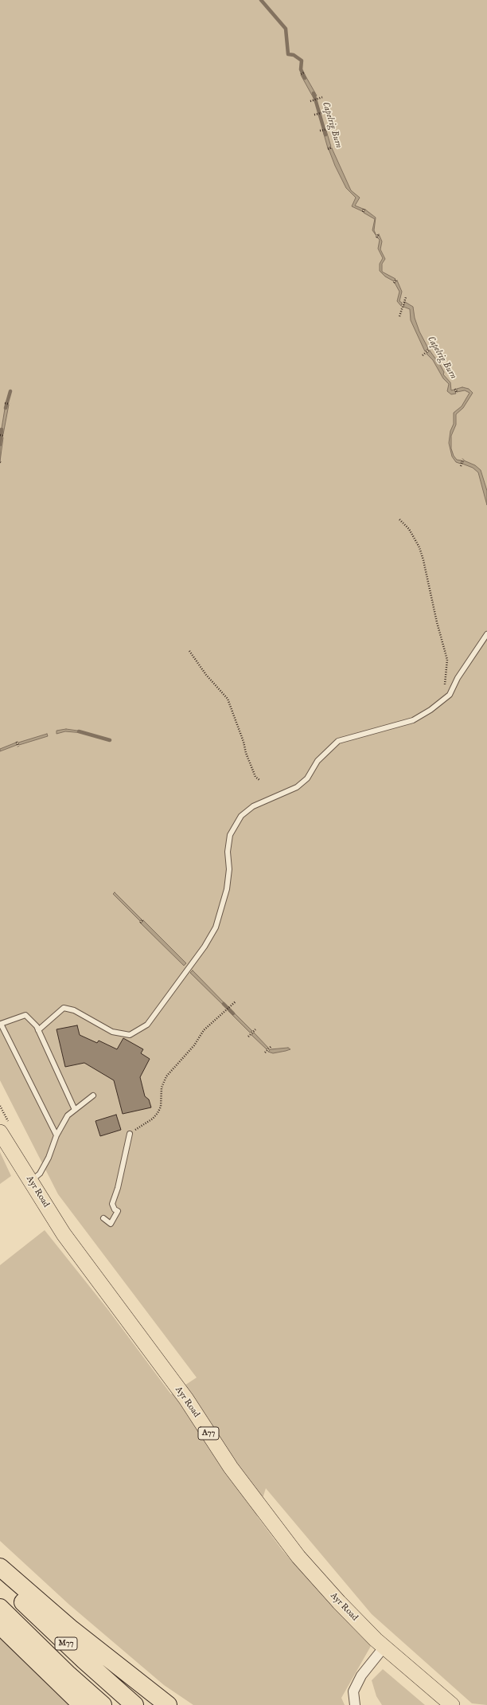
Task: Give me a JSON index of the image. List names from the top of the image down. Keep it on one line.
{"streets":{"highway":["M77"],"main road":["Ayr Road","A77"]},"water":["Capelrig Burn"]}
